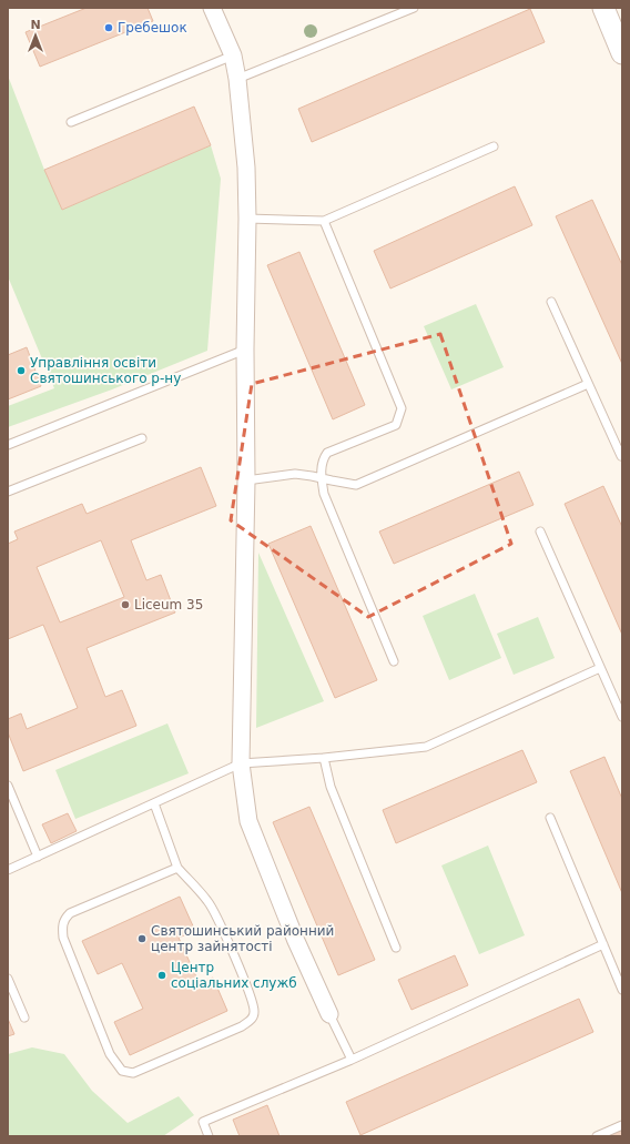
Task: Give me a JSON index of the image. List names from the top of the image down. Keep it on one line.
{"places":["Гребешок","Управління освіти Святошинського р-ну","Liceum 35","Святошинський районний центр зайнятості","Центр соціальних служб"],"north":"top"}
